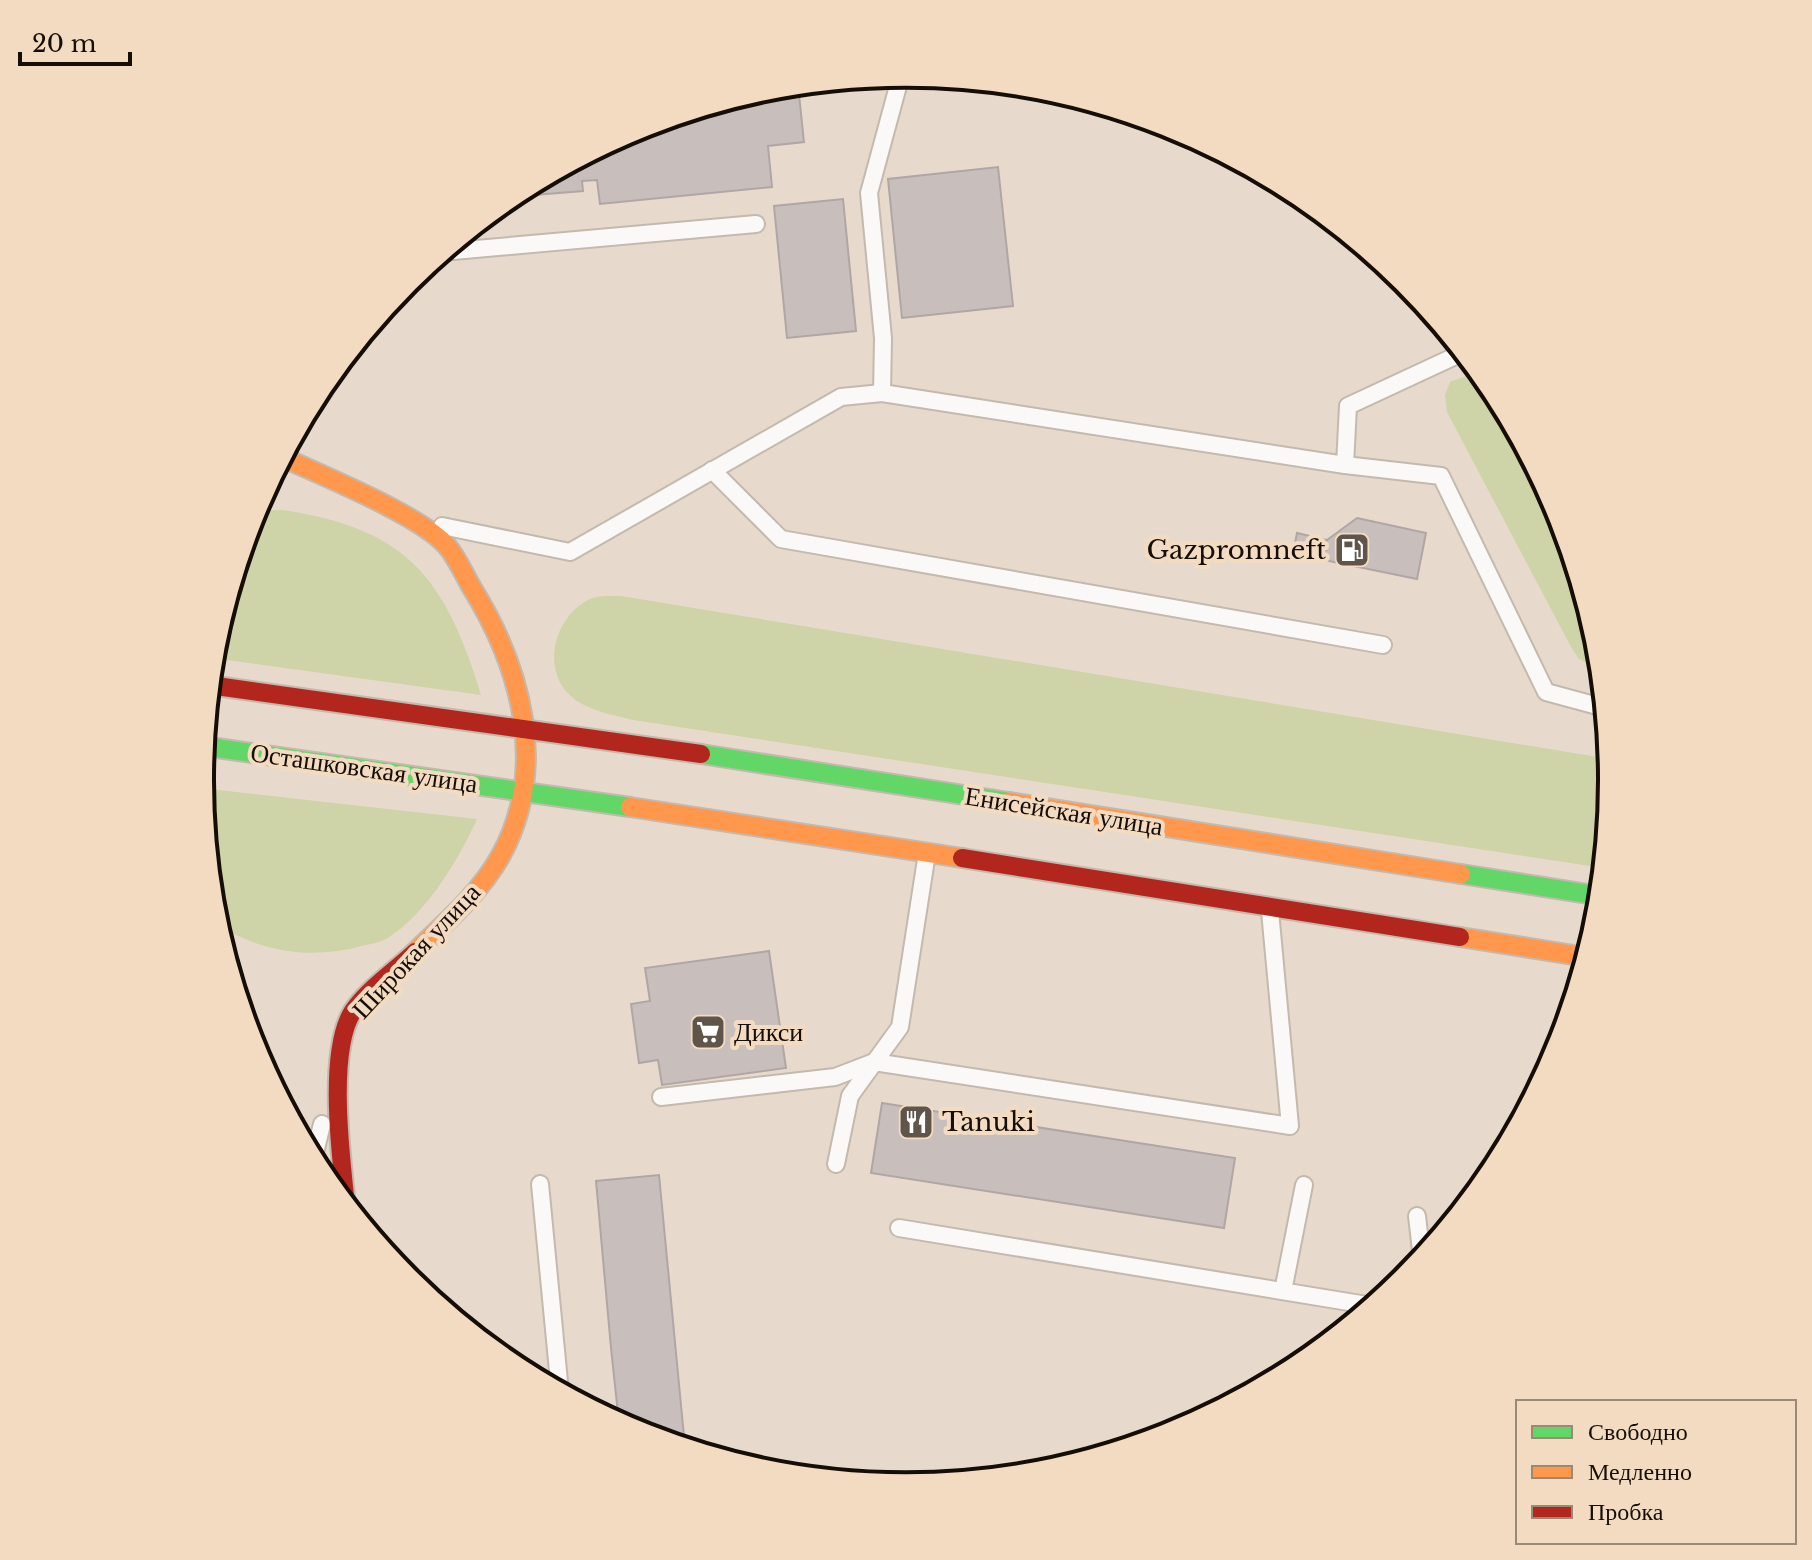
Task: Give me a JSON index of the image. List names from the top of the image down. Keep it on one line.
{"streets":{"main road":["Осташковская улица","Енисейская улица","Широкая улица"]},"crossings":[["Осташковская улица","Широкая улица"],["Енисейская улица","Широкая улица"]],"places":{"fuel station":["Gazpromneft"],"supermarket":["Дикси"],"restaurant":["Tanuki"]},"legend":["Свободно","Медленно","Пробка"],"scale_bar":"20 m"}
